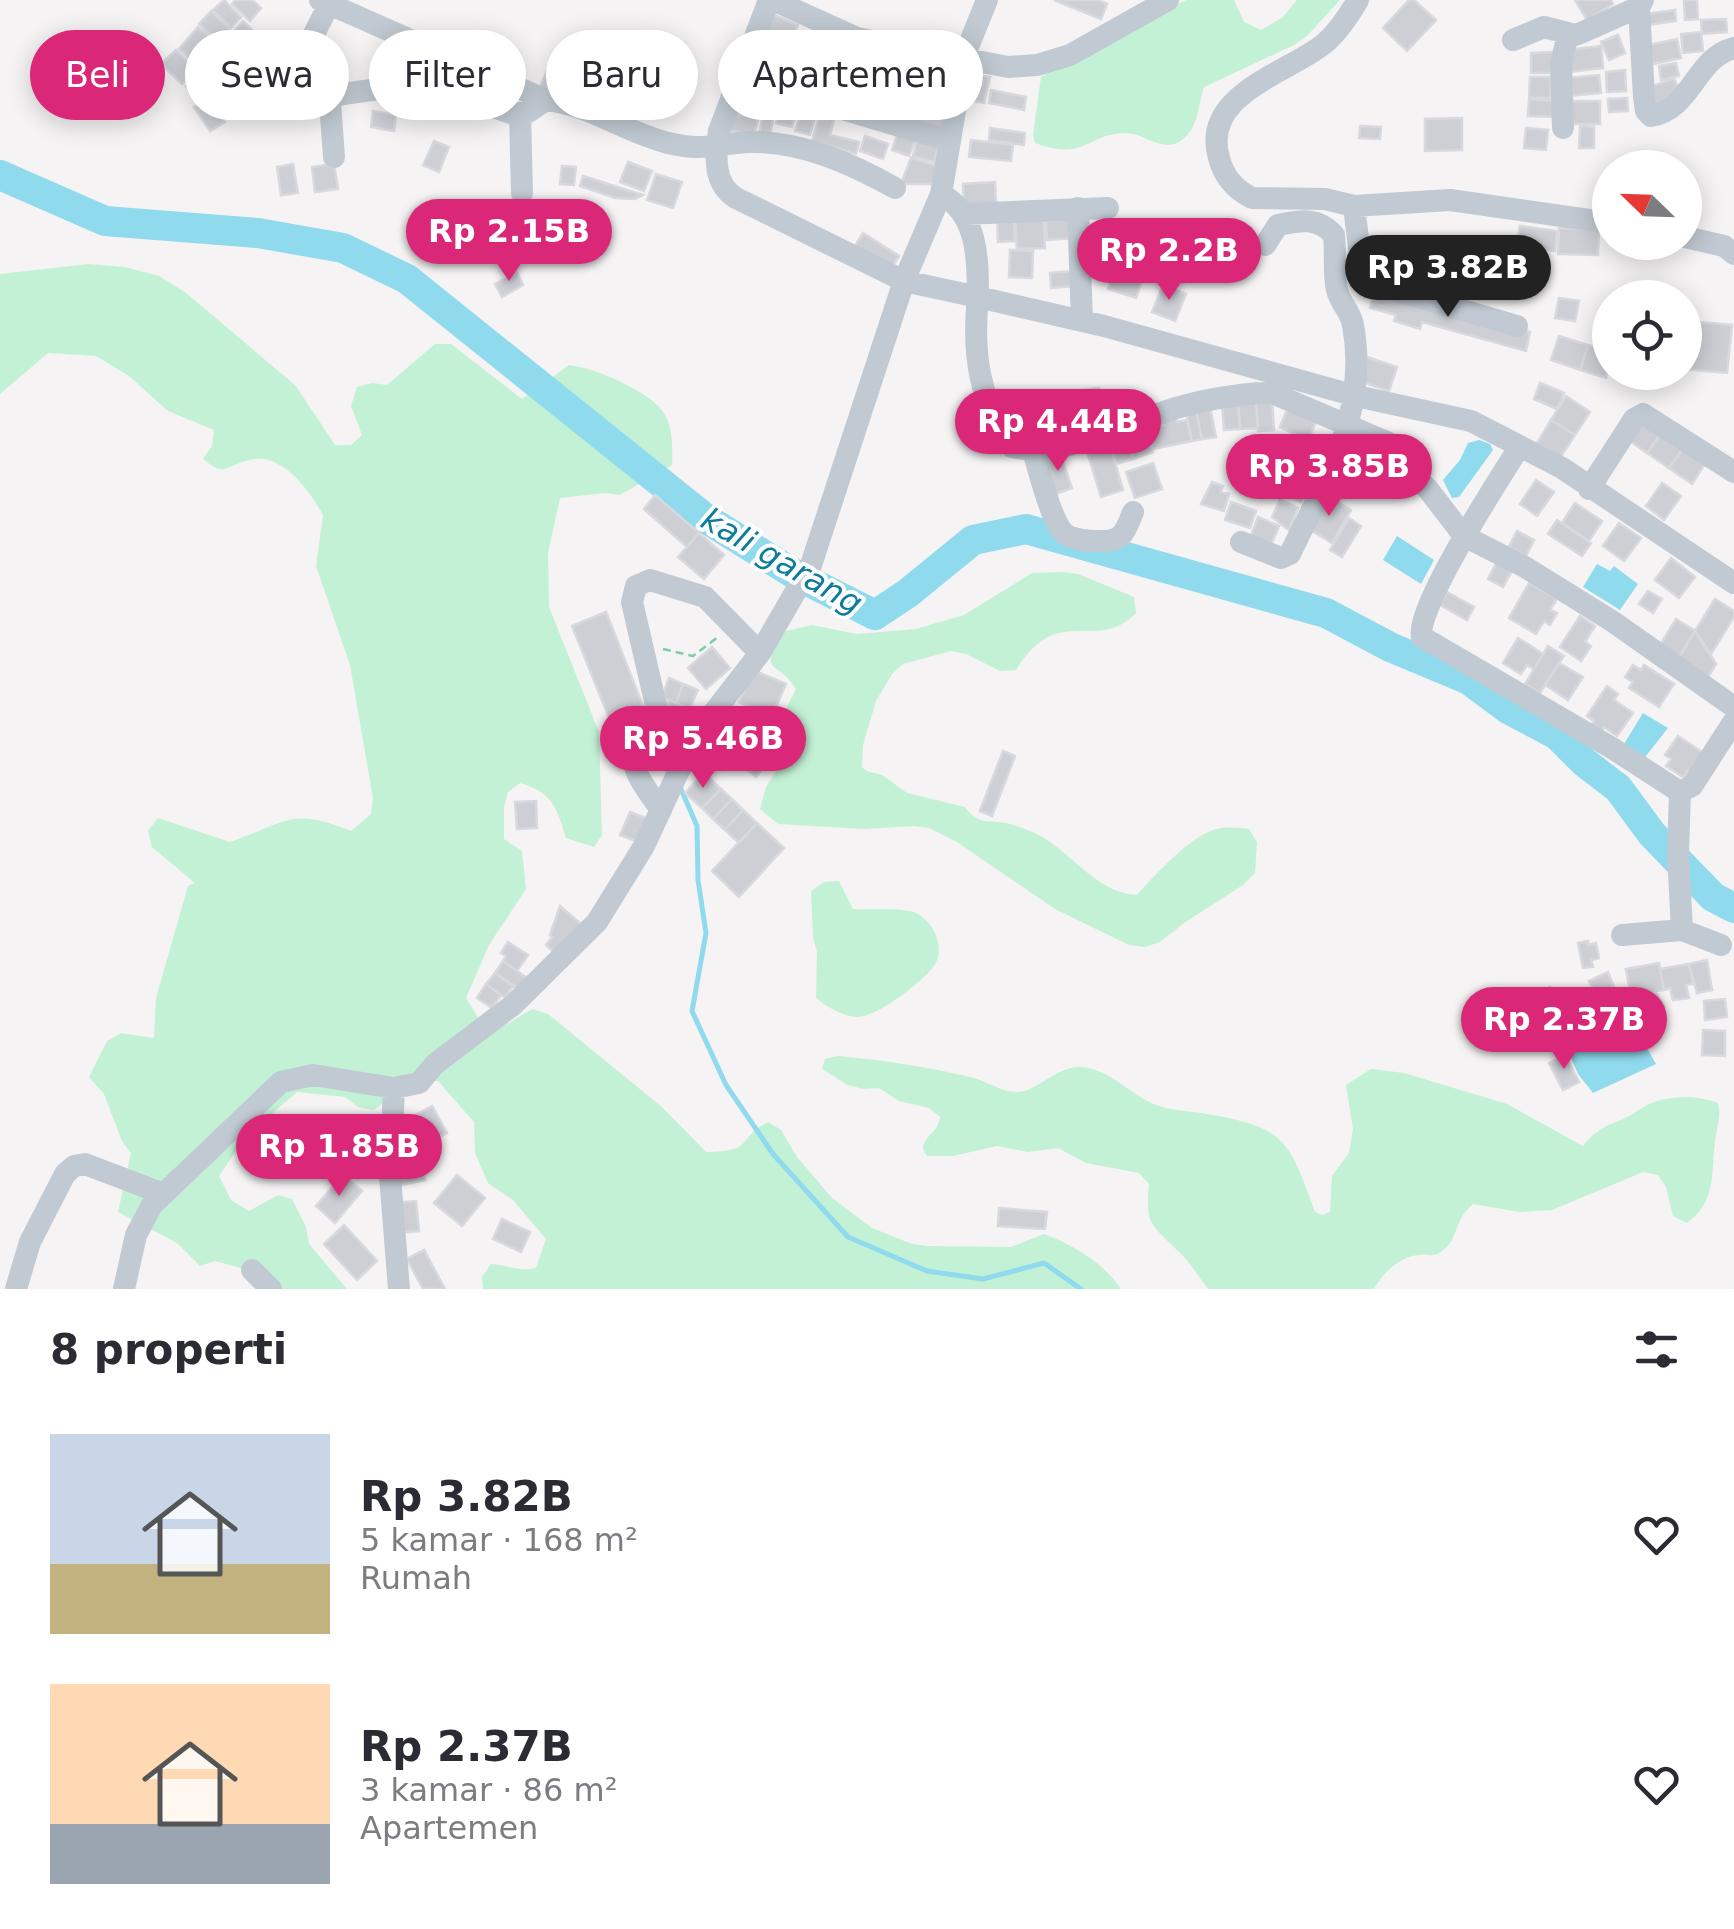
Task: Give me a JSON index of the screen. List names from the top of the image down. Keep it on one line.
{"water":["kali garang"],"north":"top left","page":{"chip":["Beli","Sewa","Filter","Baru","Apartemen"],"price":["Rp 2.15B","Rp 2.2B","Rp 3.82B","Rp 4.44B","Rp 3.85B","Rp 5.46B","Rp 2.37B","Rp 1.85B"],"heading":"8 properti","list":[{"name":"Rp 3.82B","note":"5 kamar · 168 m² · Rumah"},{"name":"Rp 2.37B","note":"3 kamar · 86 m² · Apartemen"}]}}
